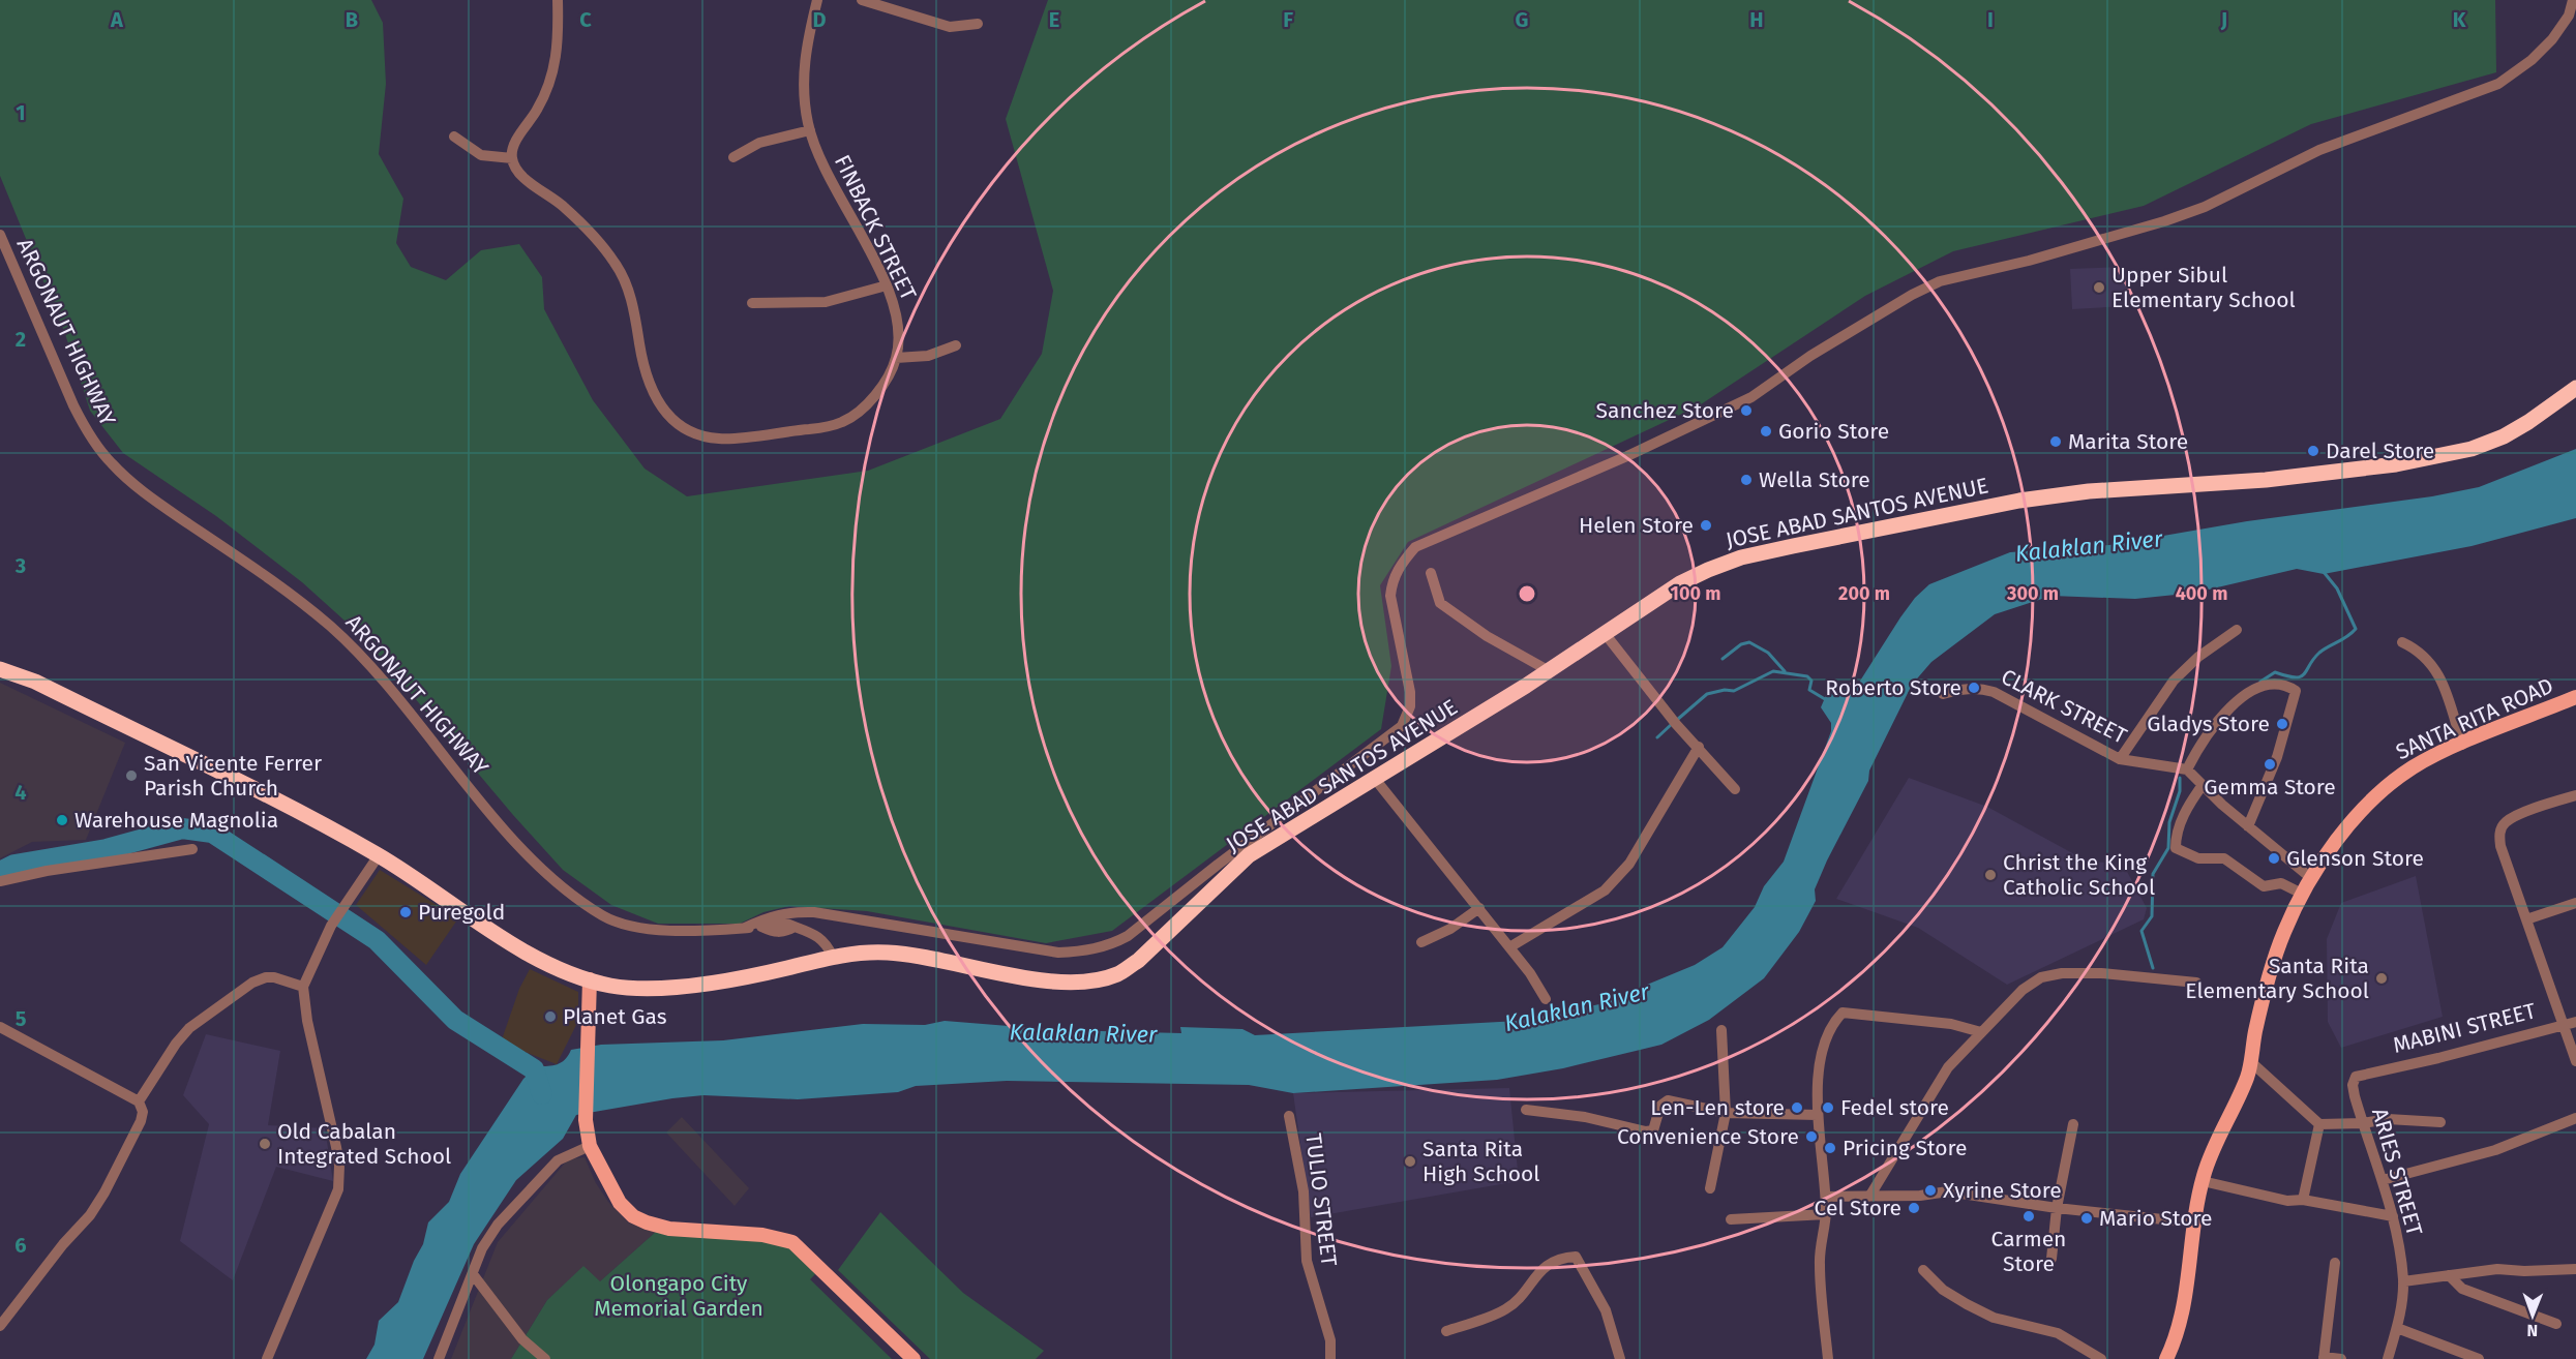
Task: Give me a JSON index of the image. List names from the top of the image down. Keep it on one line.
{"streets":{"highway":["JOSE ABAD SANTOS AVENUE"],"main road":["SANTA RITA ROAD"],"street":["FINBACK STREET","ARGONAUT HIGHWAY","CLARK STREET","MABINI STREET","ARIES STREET","TULIO STREET"]},"crossings":[["ARGONAUT HIGHWAY","JOSE ABAD SANTOS AVENUE"],["MABINI STREET","ARIES STREET"]],"water":["Kalaklan River"],"parks":["Olongapo City Memorial Garden"],"places":["Upper Sibul Elementary School","Sanchez Store","Gorio Store","Marita Store","Darel Store","Wella Store","Helen Store","Roberto Store","Gladys Store","Gemma Store","San Vicente Ferrer Parish Church","Warehouse Magnolia","Glenson Store","Christ the King Catholic School","Puregold","Santa Rita Elementary School","Planet Gas","Len-Len store","Fedel store","Convenience Store","Old Cabalan Integrated School","Pricing Store","Santa Rita High School","Xyrine Store","Cel Store","Carmen Store","Mario Store"],"north":"bottom","grid":{"columns":["A","B","C","D","E","F","G","H","I","J","K"],"rows":["1","2","3","4","5","6"]},"rings":["100 m","200 m","300 m","400 m"]}
